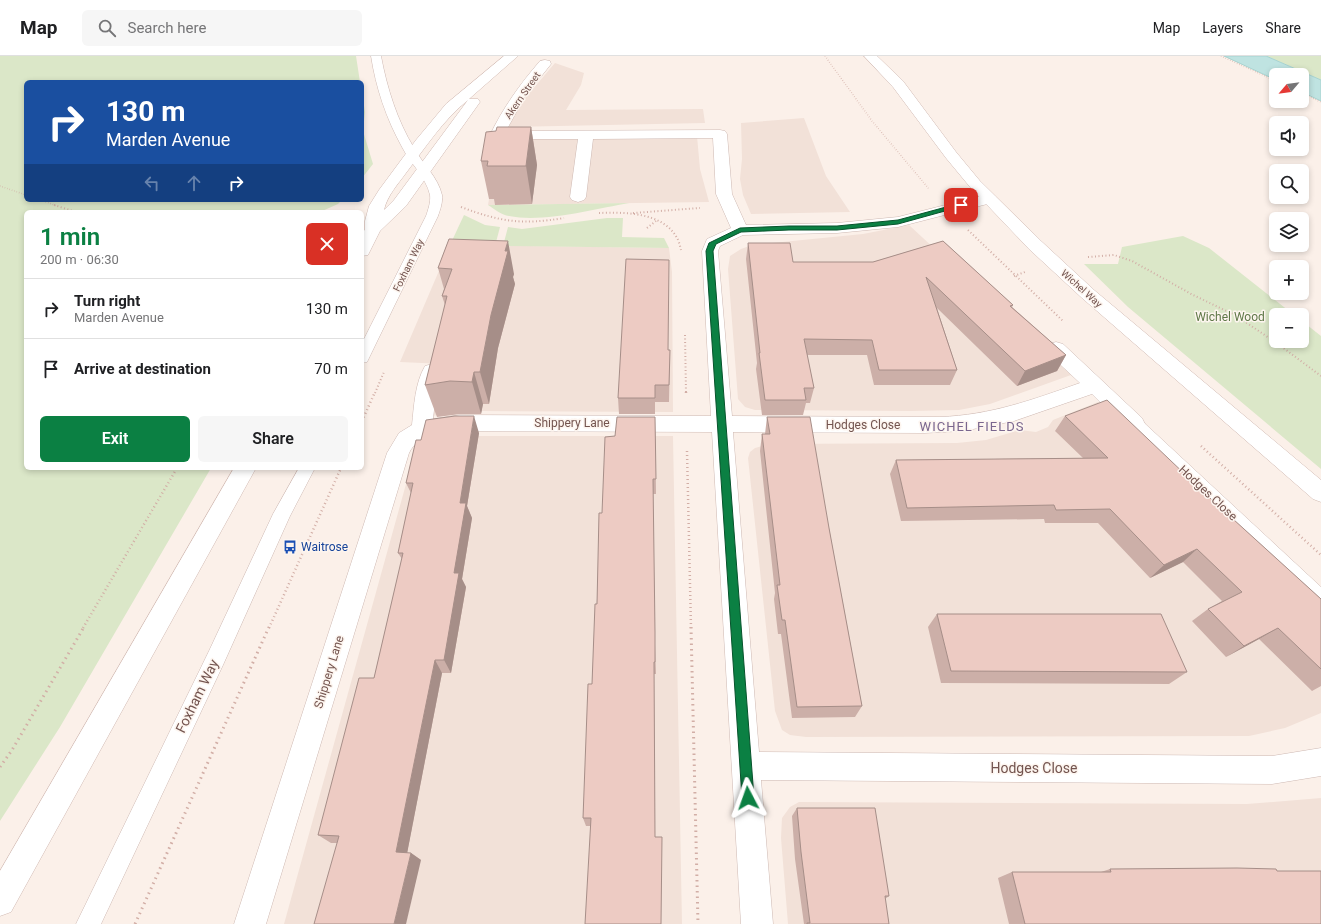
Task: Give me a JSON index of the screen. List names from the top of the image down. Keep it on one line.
{"streets":{"street":["Akern Street","Wichel Way","Shippery Lane","Hodges Close"],"lane":["Foxham Way"]},"crossings":[["Shippery Lane","Hodges Close"]],"districts":["WICHEL FIELDS"],"parks":["Wichel Wood"],"places":{"bus stop":["Waitrose"]},"north":"bottom left","page":{"header":"Map","search":"Search here","nav":["Map","Layers","Share"],"map_buttons":["+","−"],"turn":["130 m","Marden Avenue"],"heading":["1 min","200 m · 06:30"],"list":[{"name":"Turn right","note":"Marden Avenue","value":"130 m"},{"name":"Arrive at destination","value":"70 m"}],"buttons":["Exit","Share"]}}
